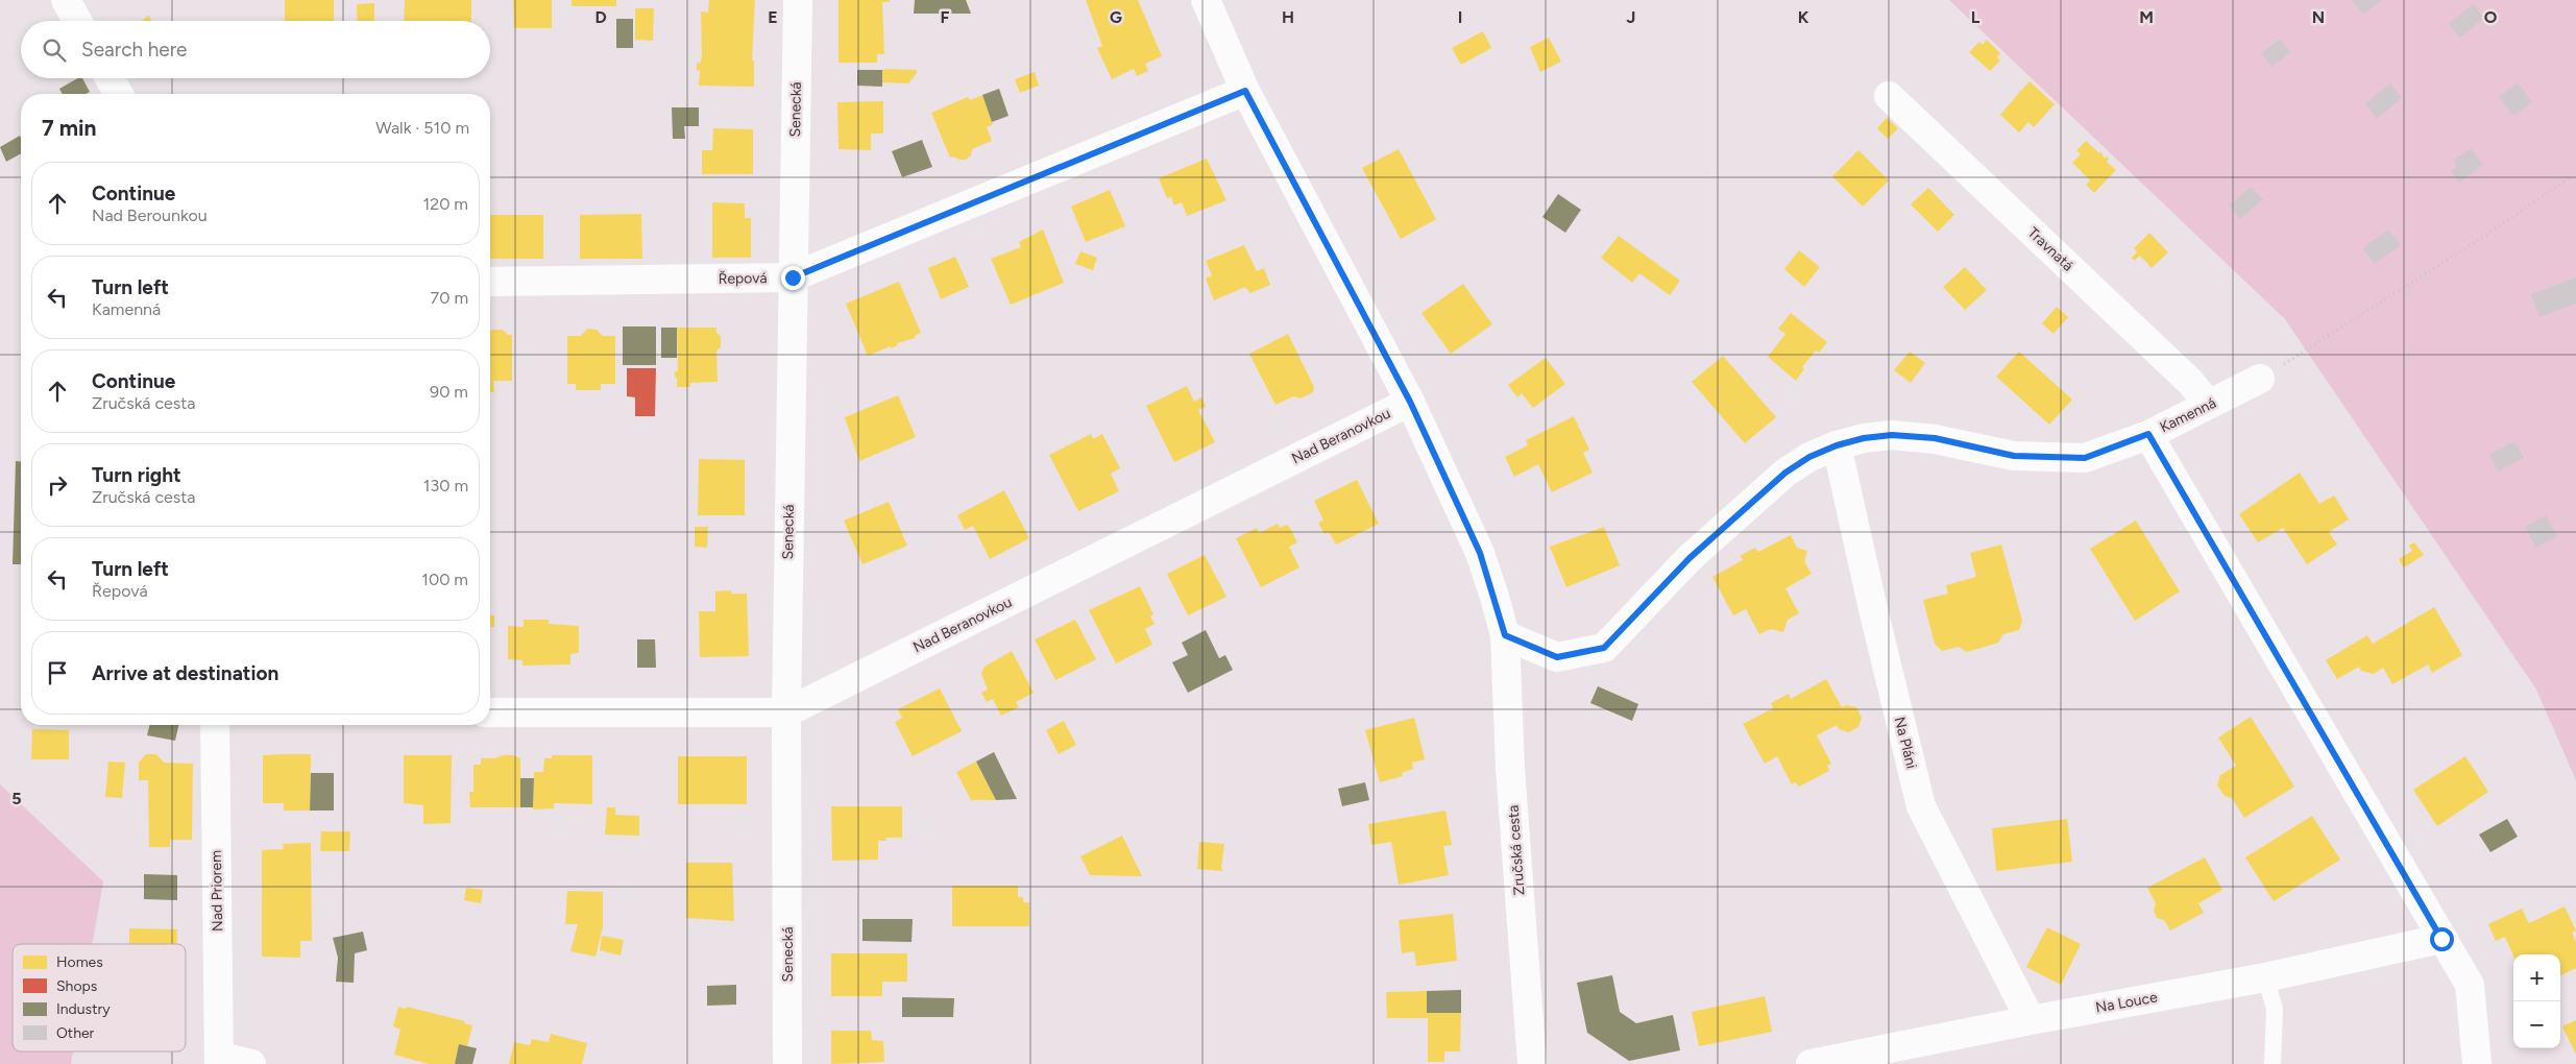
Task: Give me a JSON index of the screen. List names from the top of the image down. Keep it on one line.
{"streets":{"street":["Senecká","Travnatá","Řepová","Kamenná","Nad Beranovkou","Na Pláni","Zručská cesta","Nad Priorem","Na Louce"]},"crossings":[["Senecká","Řepová"],["Senecká","Nad Beranovkou"],["Travnatá","Kamenná"],["Řepová","Zručská cesta"],["Kamenná","Na Pláni"],["Nad Beranovkou","Zručská cesta"],["Na Pláni","Na Louce"]],"legend":["Homes","Shops","Industry","Other"],"page":{"search":"Search here","heading":["7 min","Walk · 510 m"],"list":[["Continue","Nad Berounkou","120 m"],["Turn left","Kamenná","70 m"],["Continue","Zručská cesta","90 m"],["Turn right","Zručská cesta","130 m"],["Turn left","Řepová","100 m"],"Arrive at destination"],"map_buttons":["+","−"]},"grid":{"columns":["D","E","F","G","H","I","J","K","L","M","N","O"],"rows":["5"]}}
